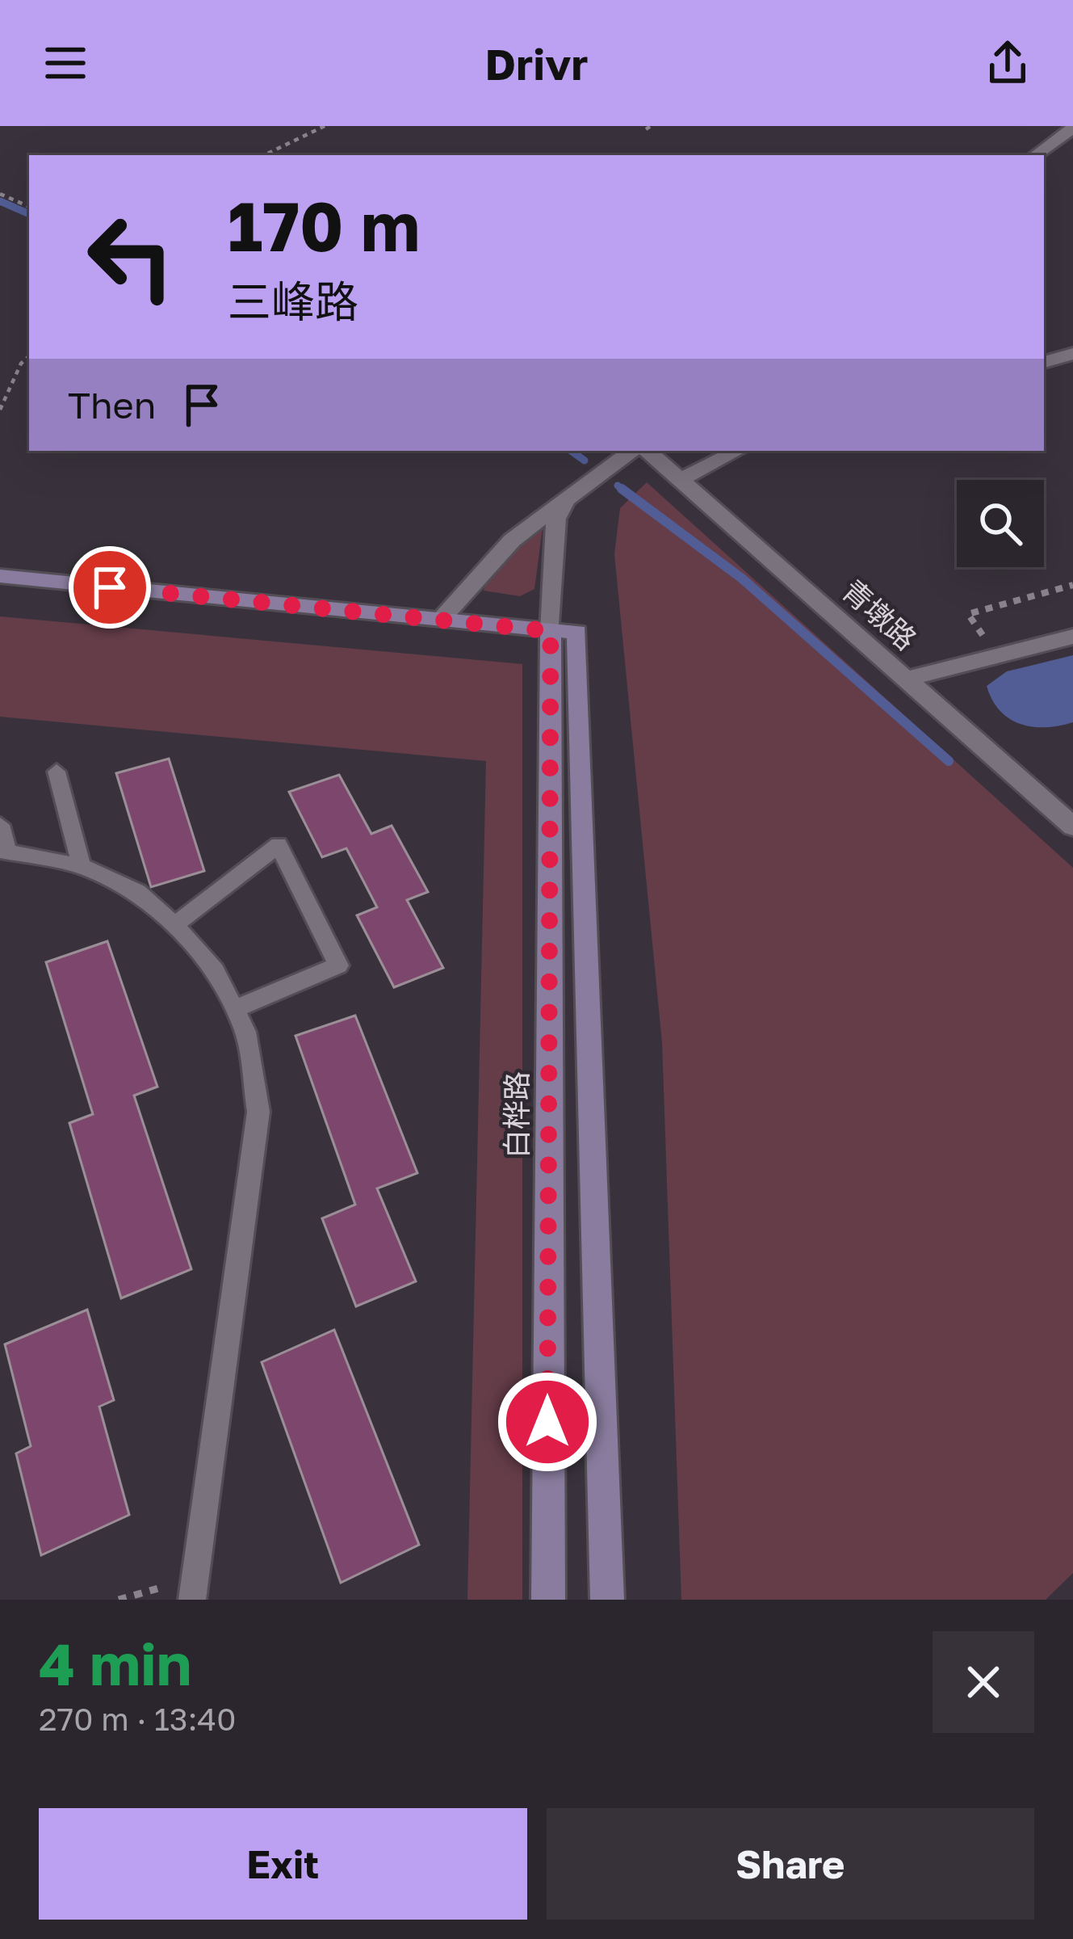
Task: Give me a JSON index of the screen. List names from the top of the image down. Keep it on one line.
{"streets":{"street":["青墩路","白桦路"]},"page":{"header":"Drivr","turn":["170 m","三峰路"],"then":"Then","heading":["4 min","270 m · 13:40"],"buttons":["Exit","Share"]}}
